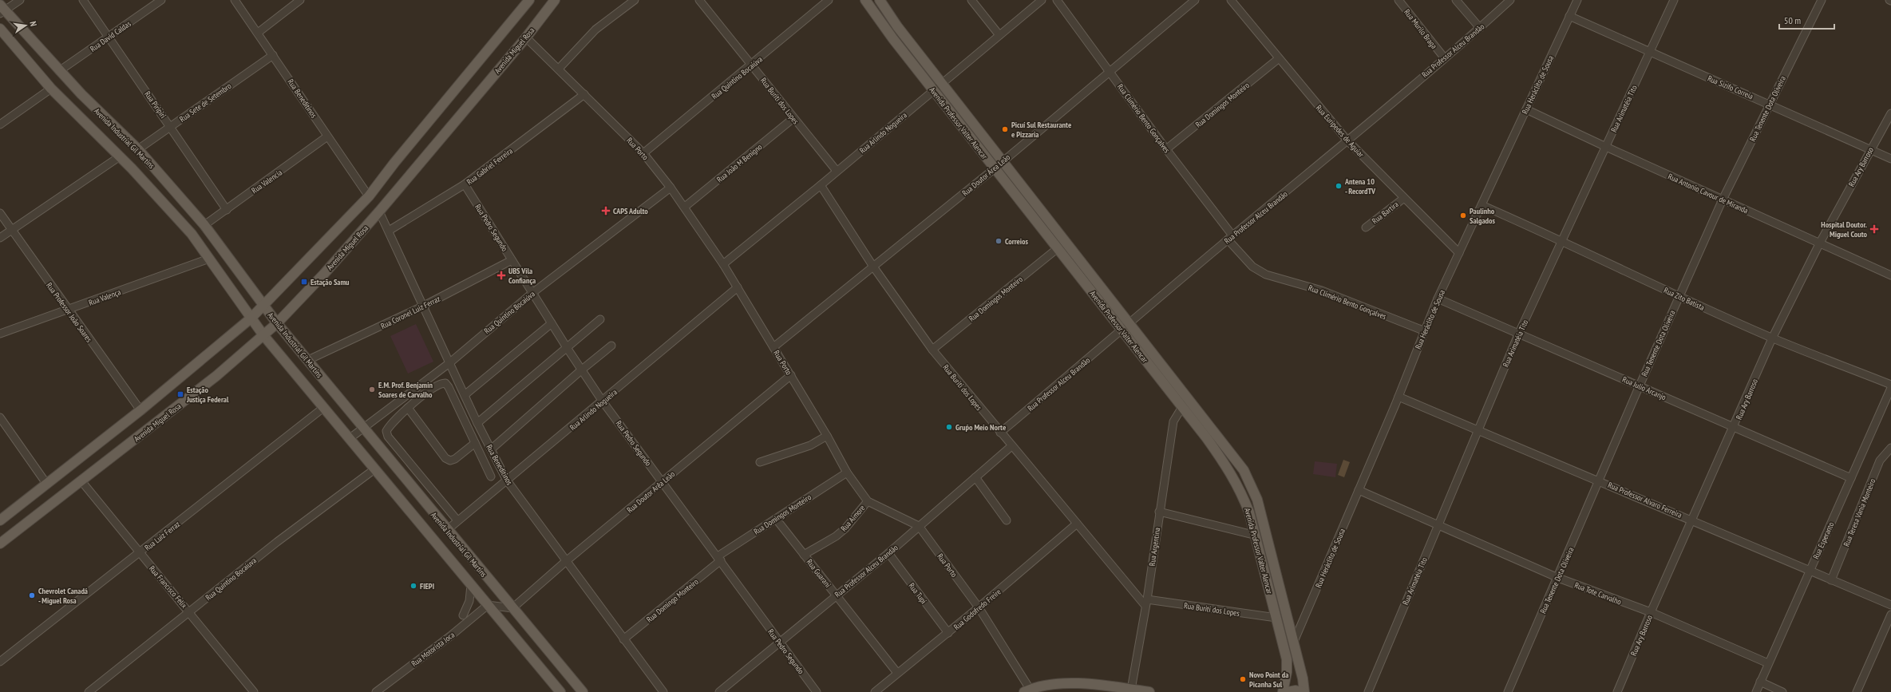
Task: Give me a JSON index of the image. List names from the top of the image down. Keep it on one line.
{"streets":{"main road":["Avenida Miguel Rosa","Avenida Professor Valter Alencar","Avenida Industrial Gil Martins"],"street":["Rua Murilo Braga","Rua David Caldas","Rua Professor Alceu Brandão","Rua Quintino Bocaiúva","Rua Heráclito de Sousa","Rua Sizifo Correia","Rua Beneditinos","Rua Buriti dos Lopes","Rua Sete de Setembro","Rua Piripiri","Rua Domingos Monteiro","Rua Arimatéia Tito","Rua Tenente Dota Oliveira","Rua Climério Bento Gonçalves","Rua Eurípedes de Aguiar","Rua Arlindo Nogueira","Rua Porto","Rua João M Benigno","Rua Gabriel Ferreira","Rua Ary Barroso","Rua Doutor Área Leão","Rua Valencia","Rua Antonio Cavour de Miranda","Rua Bartira","Rua Pedro Segundo","Rua Valença","Rua Zito Batista","Rua Professor João Soares","Rua Coronel Luiz Ferraz","Rua Julio Arcanjo","Rua Doutor Arêa Leão","Rua Professor Alvaro Ferreira","Rua Teresa Vania Monteiro","Rua Aimore","Rua Luiz Ferraz","Rua Esperanto","Rua Argentina","Rua Guarani","Rua Quintino Bocaiuva","Rua Francisco Felix","Rua Tupi","Rua Tote Carvalho","Rua Domingo Monteiro","Rua Godofredo Freire","Rua Motorista Joca"]},"crossings":[["Rua Murilo Braga","Rua Professor Alceu Brandão"],["Rua David Caldas","Rua Piripiri"],["Rua David Caldas","Avenida Industrial Gil Martins"],["Avenida Miguel Rosa","Rua Beneditinos"],["Avenida Miguel Rosa","Avenida Industrial Gil Martins"],["Avenida Miguel Rosa","Rua Porto"],["Avenida Miguel Rosa","Rua Francisco Felix"],["Rua Professor Alceu Brandão","Rua Buriti dos Lopes"],["Rua Professor Alceu Brandão","Rua Climério Bento Gonçalves"],["Rua Professor Alceu Brandão","Avenida Professor Valter Alencar"],["Rua Professor Alceu Brandão","Rua Eurípedes de Aguiar"],["Rua Professor Alceu Brandão","Rua Porto"],["Rua Professor Alceu Brandão","Rua Pedro Segundo"],["Rua Professor Alceu Brandão","Rua Guarani"],["Rua Professor Alceu Brandão","Rua Tupi"],["Rua Quintino Bocaiúva","Rua Beneditinos"],["Rua Quintino Bocaiúva","Rua Buriti dos Lopes"],["Rua Quintino Bocaiúva","Avenida Industrial Gil Martins"],["Rua Quintino Bocaiúva","Rua Porto"],["Rua Quintino Bocaiúva","Rua Pedro Segundo"],["Rua Heráclito de Sousa","Rua Sizifo Correia"],["Rua Heráclito de Sousa","Rua Climério Bento Gonçalves"],["Rua Heráclito de Sousa","Avenida Professor Valter Alencar"],["Rua Heráclito de Sousa","Rua Eurípedes de Aguiar"],["Rua Heráclito de Sousa","Rua Antonio Cavour de Miranda"],["Rua Heráclito de Sousa","Rua Zito Batista"],["Rua Heráclito de Sousa","Rua Julio Arcanjo"],["Rua Heráclito de Sousa","Rua Professor Alvaro Ferreira"],["Rua Heráclito de Sousa","Rua Tote Carvalho"],["Rua Sizifo Correia","Rua Arimatéia Tito"],["Rua Sizifo Correia","Rua Tenente Dota Oliveira"],["Rua Sizifo Correia","Rua Ary Barroso"],["Rua Beneditinos","Rua Sete de Setembro"],["Rua Beneditinos","Rua Arlindo Nogueira"],["Rua Beneditinos","Rua Gabriel Ferreira"],["Rua Beneditinos","Rua Valencia"],["Rua Beneditinos","Rua Coronel Luiz Ferraz"],["Rua Beneditinos","Rua Doutor Arêa Leão"],["Rua Beneditinos","Rua Domingo Monteiro"],["Rua Buriti dos Lopes","Rua Domingos Monteiro"],["Rua Buriti dos Lopes","Avenida Professor Valter Alencar"],["Rua Buriti dos Lopes","Rua Arlindo Nogueira"],["Rua Buriti dos Lopes","Rua João M Benigno"],["Rua Buriti dos Lopes","Rua Doutor Área Leão"],["Rua Buriti dos Lopes","Rua Argentina"],["Rua Buriti dos Lopes","Rua Godofredo Freire"],["Rua Sete de Setembro","Rua Piripiri"],["Rua Sete de Setembro","Avenida Industrial Gil Martins"],["Rua Piripiri","Rua Valencia"],["Rua Domingos Monteiro","Rua Climério Bento Gonçalves"],["Rua Domingos Monteiro","Avenida Professor Valter Alencar"],["Rua Domingos Monteiro","Rua Eurípedes de Aguiar"],["Rua Domingos Monteiro","Rua Porto"],["Rua Domingos Monteiro","Rua Pedro Segundo"],["Rua Domingos Monteiro","Rua Guarani"],["Rua Domingos Monteiro","Rua Domingo Monteiro"],["Rua Arimatéia Tito","Rua Antonio Cavour de Miranda"],["Rua Arimatéia Tito","Rua Zito Batista"],["Rua Arimatéia Tito","Rua Julio Arcanjo"],["Rua Arimatéia Tito","Rua Professor Alvaro Ferreira"],["Rua Arimatéia Tito","Rua Tote Carvalho"],["Rua Tenente Dota Oliveira","Rua Antonio Cavour de Miranda"],["Rua Tenente Dota Oliveira","Rua Zito Batista"],["Rua Tenente Dota Oliveira","Rua Julio Arcanjo"],["Rua Tenente Dota Oliveira","Rua Professor Alvaro Ferreira"],["Rua Tenente Dota Oliveira","Rua Tote Carvalho"],["Rua Climério Bento Gonçalves","Rua Doutor Área Leão"],["Avenida Professor Valter Alencar","Rua Arlindo Nogueira"],["Avenida Professor Valter Alencar","Rua Doutor Área Leão"],["Avenida Professor Valter Alencar","Rua Argentina"],["Rua Eurípedes de Aguiar","Rua Bartira"],["Rua Arlindo Nogueira","Avenida Industrial Gil Martins"],["Rua Arlindo Nogueira","Rua Porto"],["Rua Arlindo Nogueira","Rua Pedro Segundo"],["Avenida Industrial Gil Martins","Rua Valencia"],["Avenida Industrial Gil Martins","Rua Valença"],["Avenida Industrial Gil Martins","Rua Coronel Luiz Ferraz"],["Avenida Industrial Gil Martins","Rua Doutor Arêa Leão"],["Avenida Industrial Gil Martins","Rua Luiz Ferraz"],["Avenida Industrial Gil Martins","Rua Quintino Bocaiuva"],["Avenida Industrial Gil Martins","Rua Motorista Joca"],["Rua Porto","Rua João M Benigno"],["Rua Porto","Rua Gabriel Ferreira"],["Rua Porto","Rua Doutor Área Leão"],["Rua Porto","Rua Doutor Arêa Leão"],["Rua Porto","Rua Aimore"],["Rua Porto","Rua Godofredo Freire"],["Rua Gabriel Ferreira","Rua Pedro Segundo"],["Rua Ary Barroso","Rua Antonio Cavour de Miranda"],["Rua Ary Barroso","Rua Zito Batista"],["Rua Ary Barroso","Rua Julio Arcanjo"],["Rua Ary Barroso","Rua Professor Alvaro Ferreira"],["Rua Ary Barroso","Rua Tote Carvalho"],["Rua Pedro Segundo","Rua Coronel Luiz Ferraz"],["Rua Pedro Segundo","Rua Doutor Arêa Leão"],["Rua Pedro Segundo","Rua Domingo Monteiro"],["Rua Valença","Rua Professor João Soares"],["Rua Julio Arcanjo","Rua Esperanto"],["Rua Professor Alvaro Ferreira","Rua Teresa Vania Monteiro"],["Rua Professor Alvaro Ferreira","Rua Esperanto"],["Rua Aimore","Rua Guarani"],["Rua Luiz Ferraz","Rua Francisco Felix"],["Rua Esperanto","Rua Tote Carvalho"],["Rua Guarani","Rua Godofredo Freire"],["Rua Quintino Bocaiuva","Rua Francisco Felix"],["Rua Tupi","Rua Godofredo Freire"]],"places":{"other":["Picuí Sul Restaurante e Pizzaria","Antena 10 - RecordTV","Paulinho Salgados","Correios","E.M. Prof. Benjamin Soares de Carvalho","Gruṕo Meio Norte","FIEPI","Chevrolet Canadá - Miguel Rosa","Novo Point da Picanha Sul"],"health":["CAPS Adulto","Hospital Doutor. Miguel Couto","UBS Vila Confiança"],"transit":["Estação Samu","Estação Justiça Federal"]},"scale_bar":"50 m","north":"right"}
